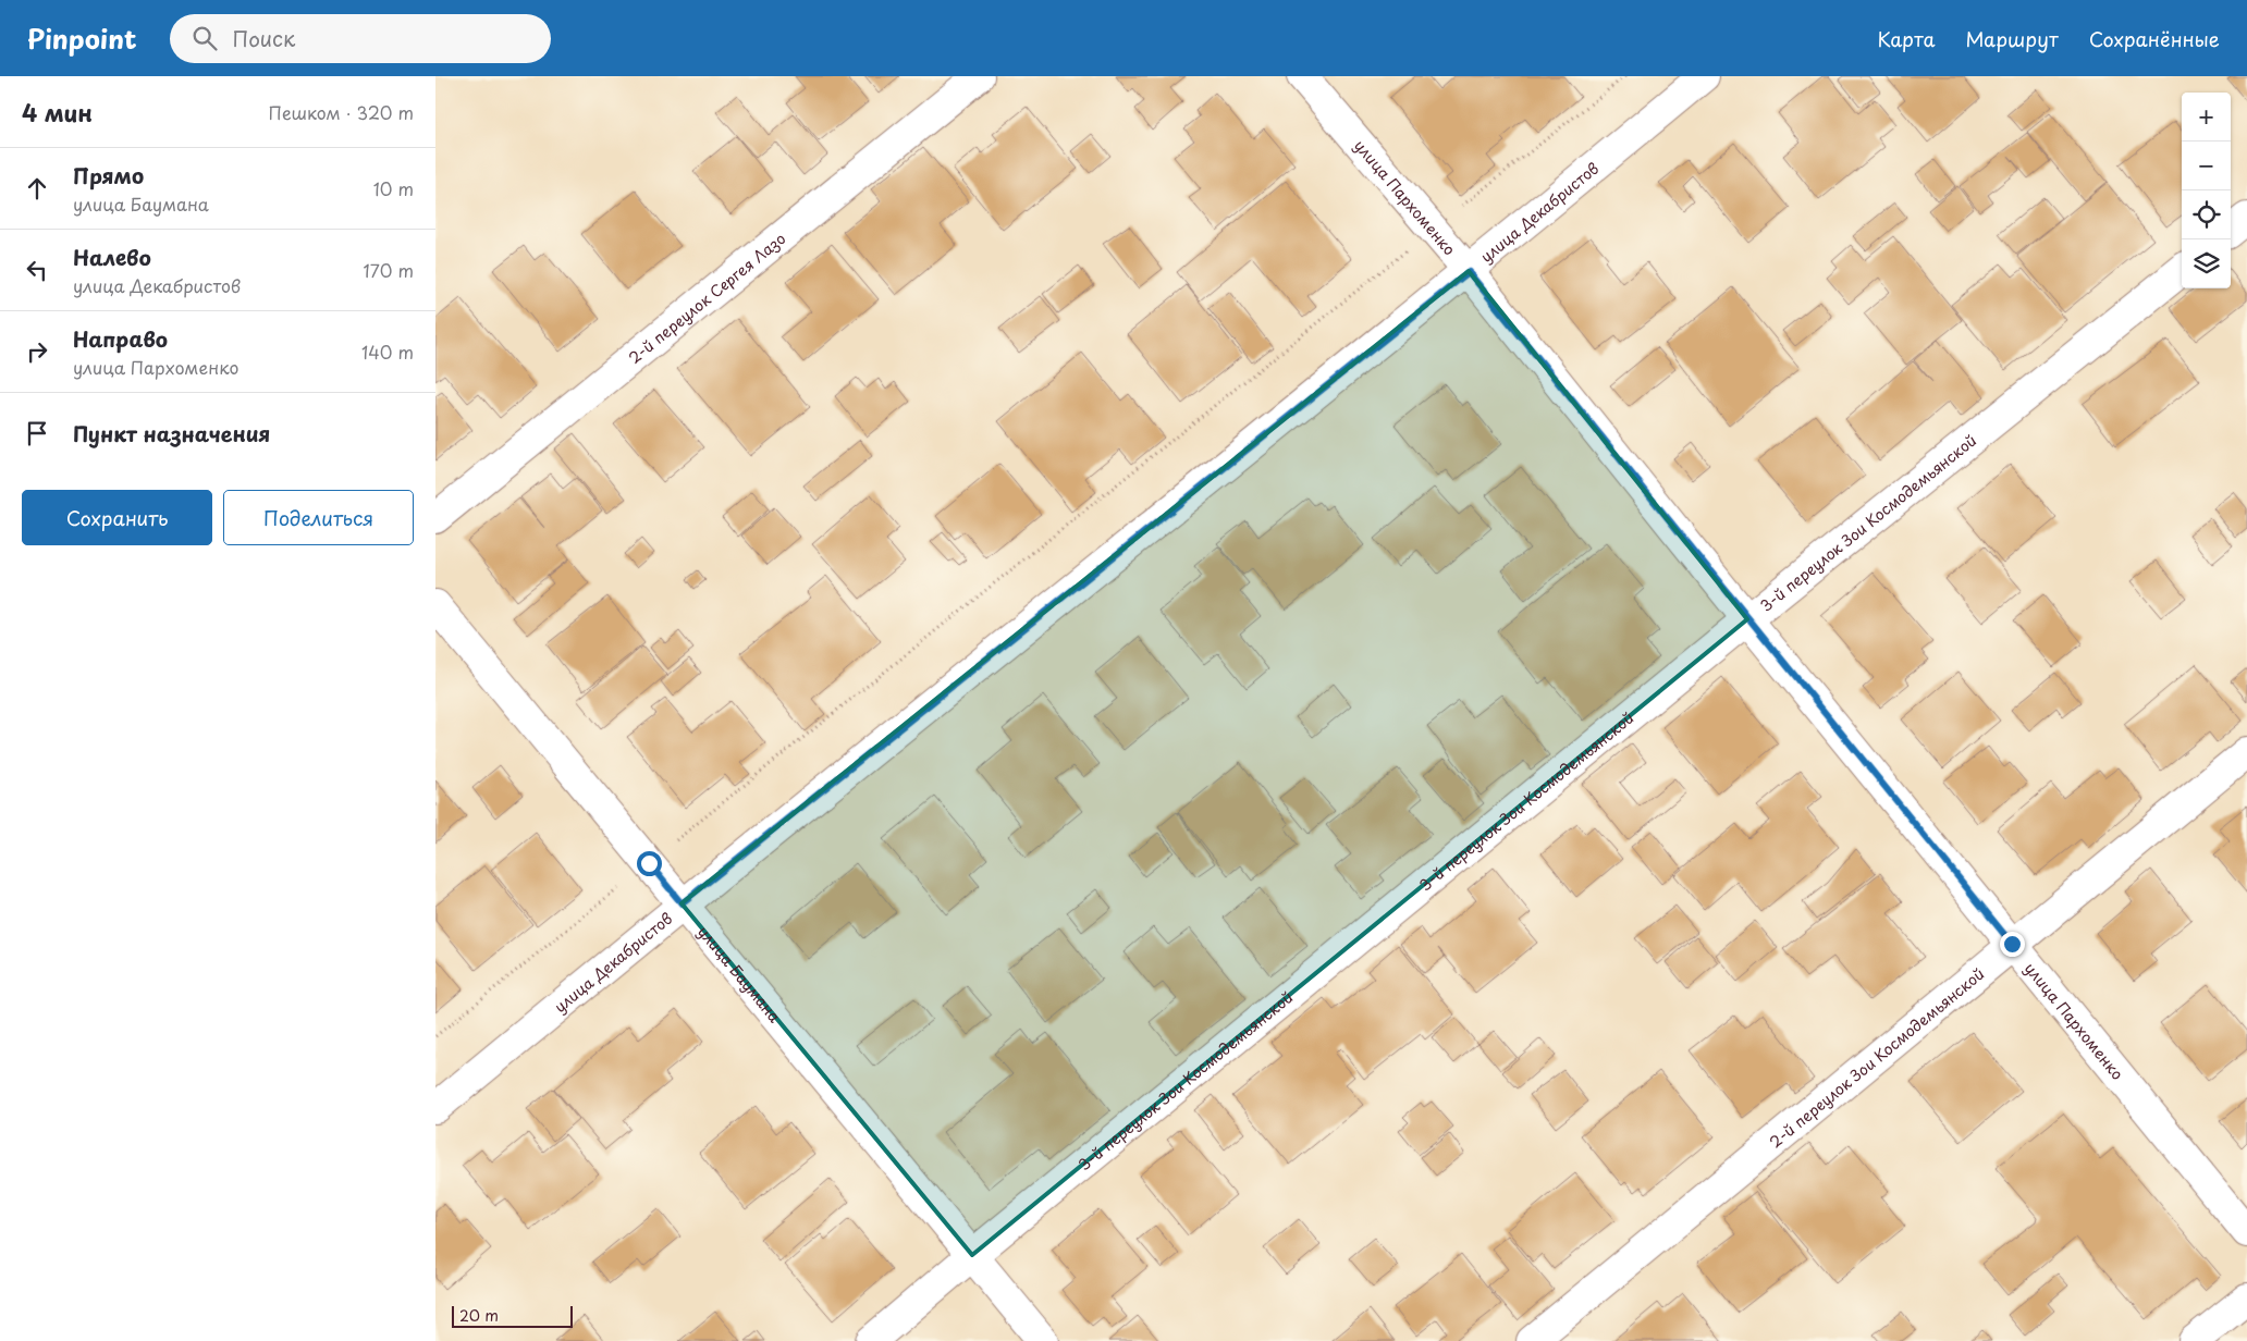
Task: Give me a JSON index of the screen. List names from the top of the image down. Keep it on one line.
{"streets":{"street":["улица Пархоменко","улица Декабристов","2-й переулок Сергея Лазо","3-й переулок Зои Космодемьянской","улица Баумана","2-й переулок Зои Космодемьянской"]},"crossings":[["улица Пархоменко","улица Декабристов"],["улица Пархоменко","3-й переулок Зои Космодемьянской"],["улица Пархоменко","2-й переулок Зои Космодемьянской"],["улица Декабристов","улица Баумана"],["3-й переулок Зои Космодемьянской","улица Баумана"]],"scale_bar":"20 m","page":{"header":"Pinpoint","search":"Поиск","nav":["Карта","Маршрут","Сохранённые"],"heading":["4 мин","Пешком · 320 m"],"map_buttons":["+","−"],"list":[["Прямо","улица Баумана","10 m"],["Налево","улица Декабристов","170 m"],["Направо","улица Пархоменко","140 m"],"Пункт назначения"],"buttons":["Сохранить","Поделиться"],"scale":"20 m"}}
